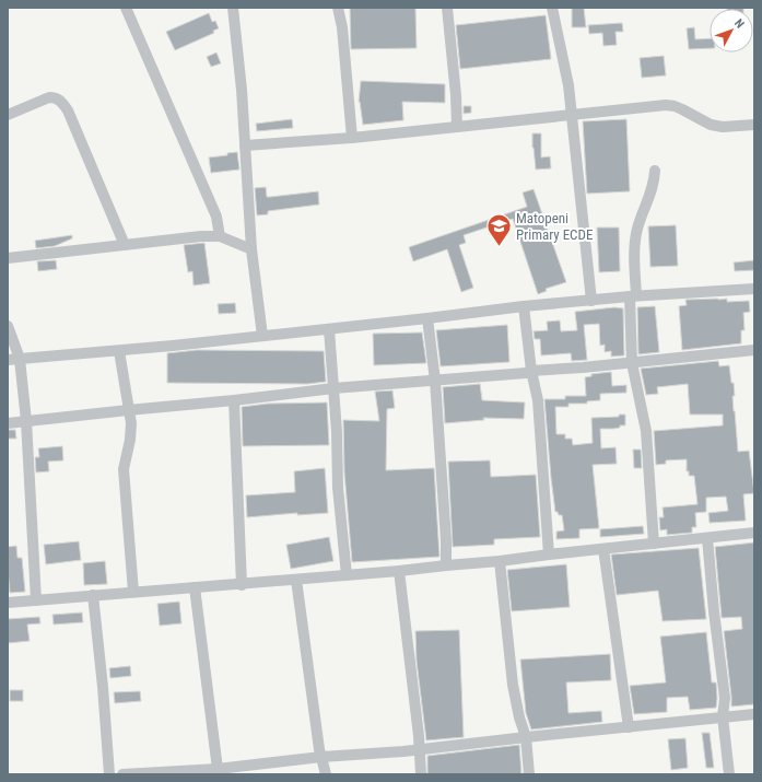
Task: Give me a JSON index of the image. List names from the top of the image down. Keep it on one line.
{"places":{"school or university":["Matopeni Primary ECDE"]},"north":"top right"}
